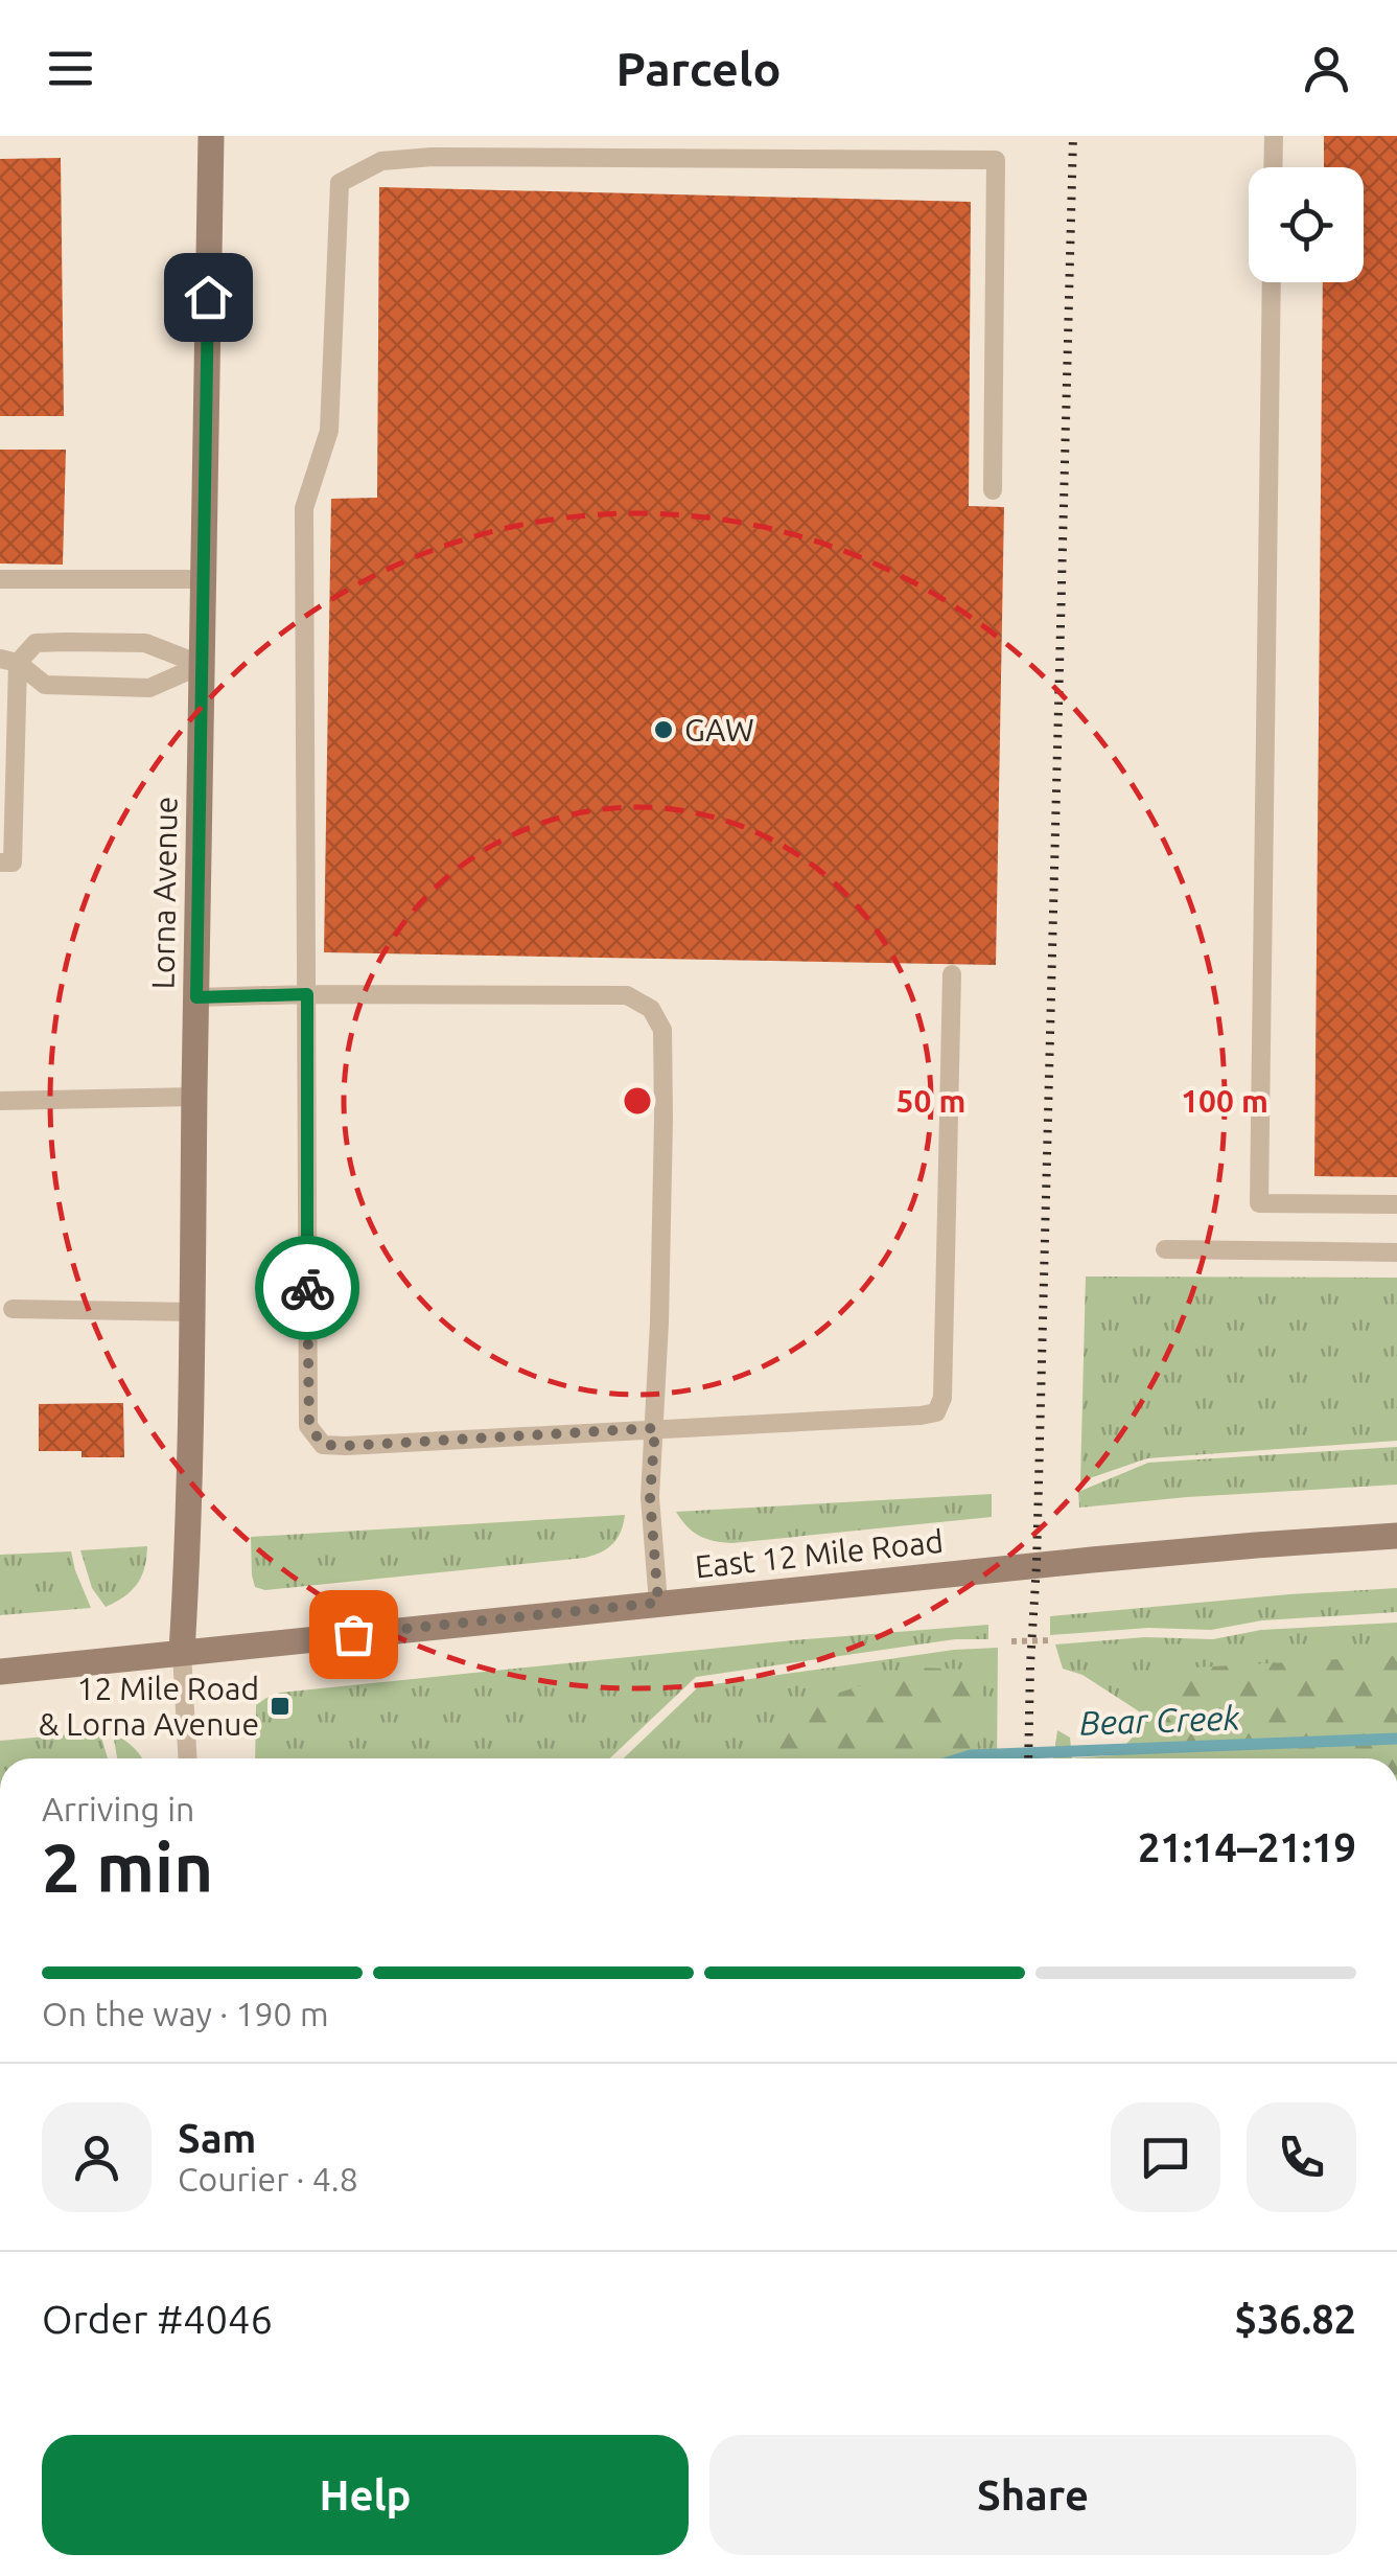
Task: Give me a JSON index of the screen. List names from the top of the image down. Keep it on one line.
{"streets":{"street":["Lorna Avenue","East 12 Mile Road"]},"crossings":[["Lorna Avenue","East 12 Mile Road"]],"water":["Bear Creek"],"places":{"other":["GAW"],"transit":["12 Mile Road & Lorna Avenue"]},"page":{"header":"Parcelo","heading":["2 min","Arriving in","21:14–21:19"],"panel":["Sam","Courier · 4.8","Order #4046","$36.82"],"bar":"On the way · 190 m","buttons":["Help","Share"]},"rings":["50 m","100 m"]}
